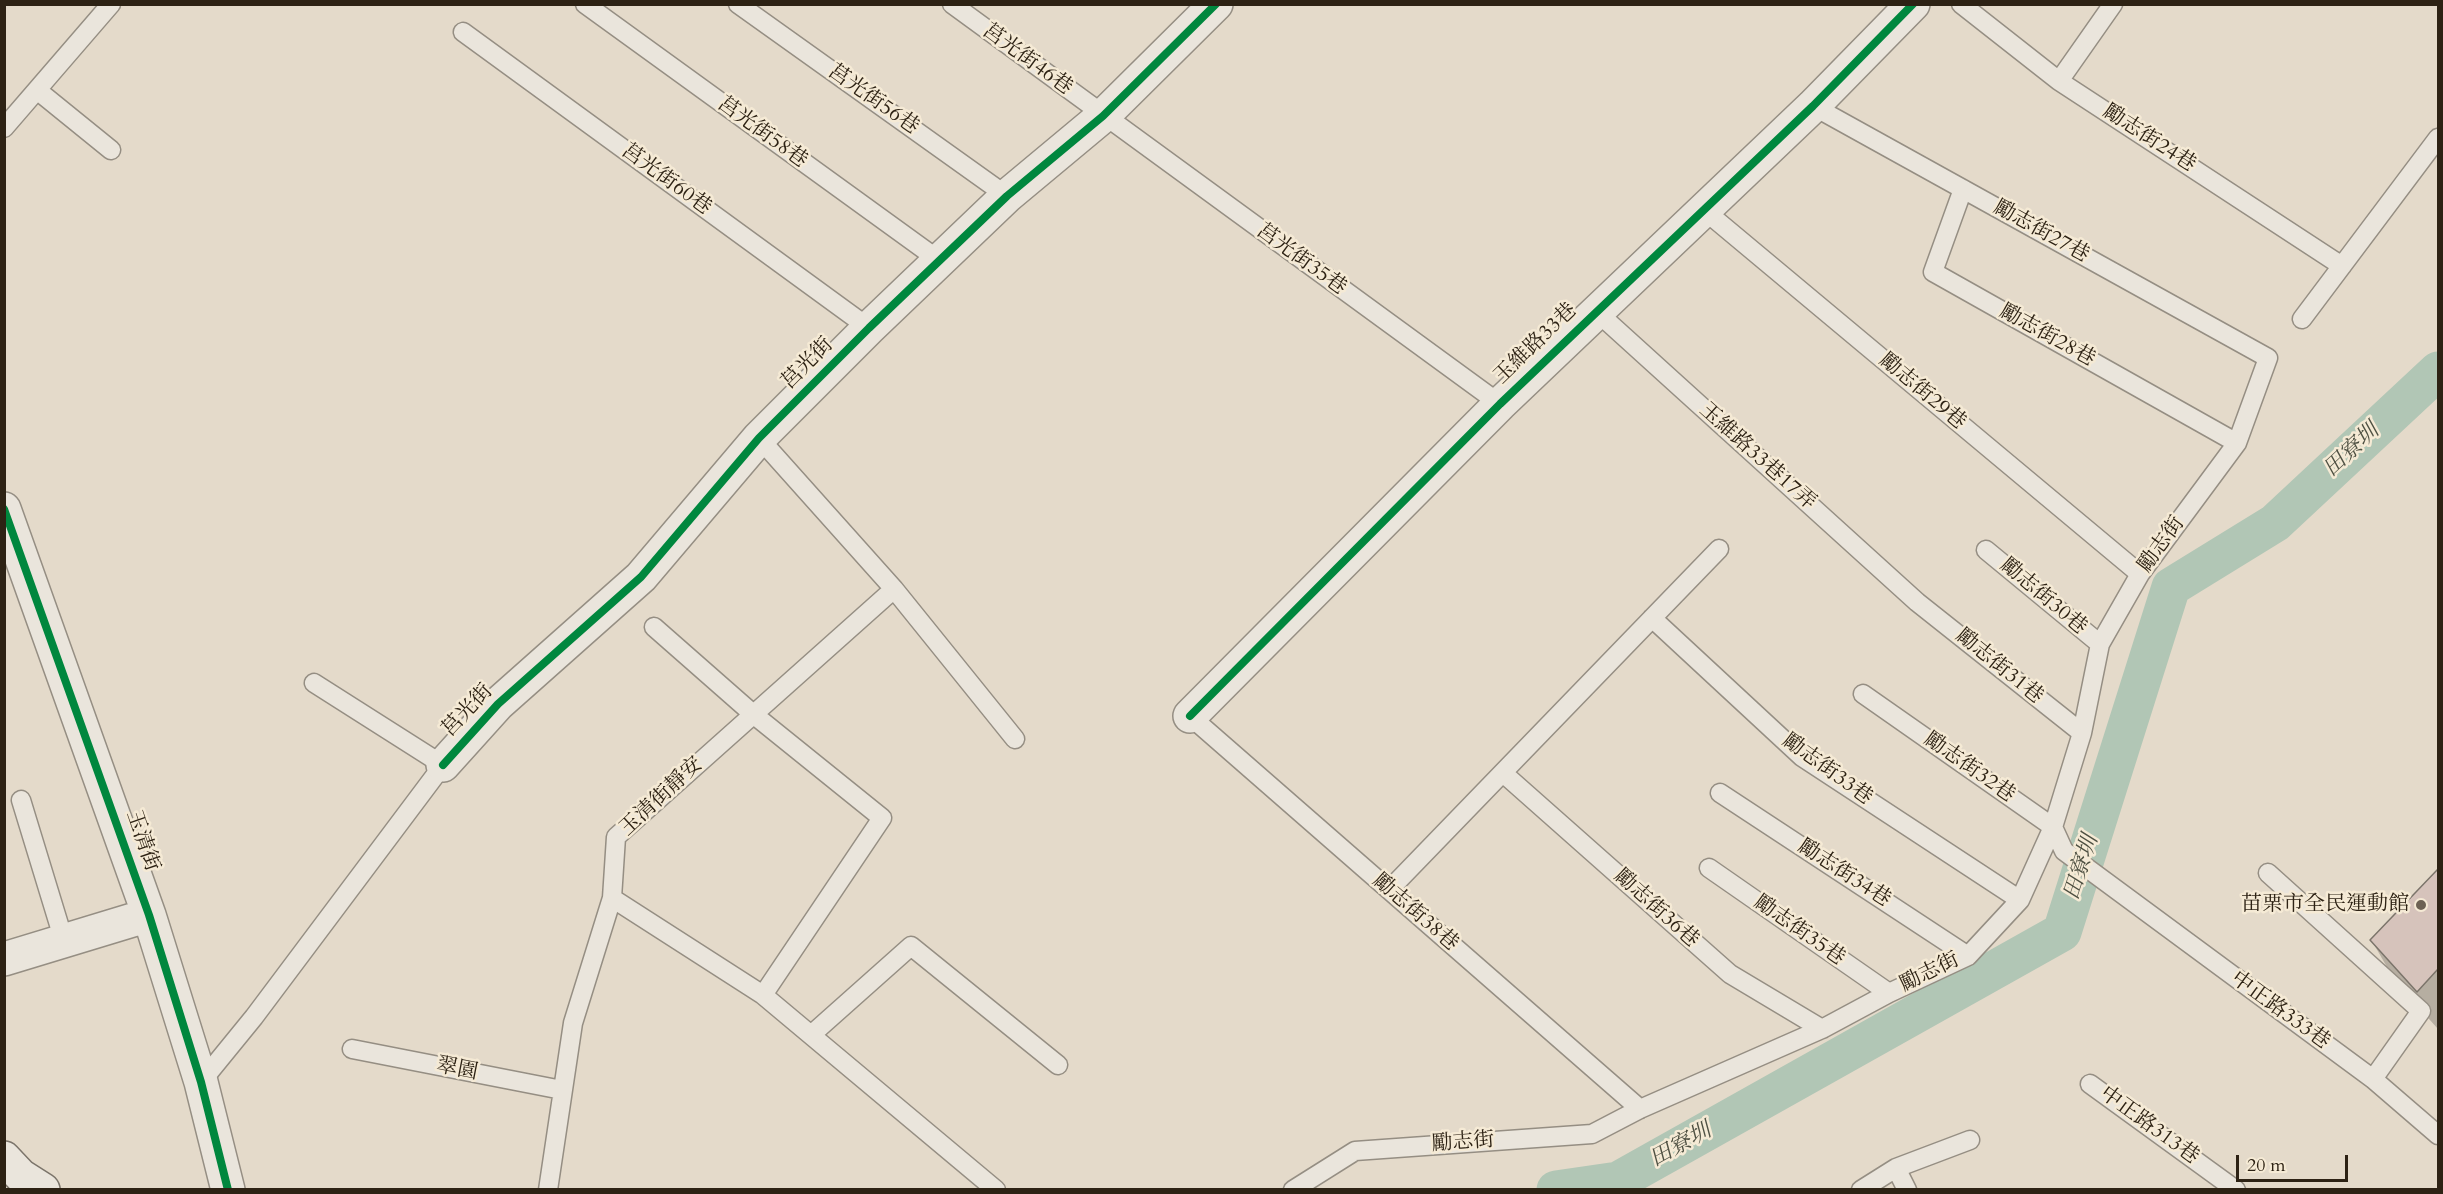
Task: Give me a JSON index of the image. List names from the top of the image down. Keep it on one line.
{"streets":{"street":["玉維路33巷","莒光街","玉清街"],"lane":["莒光街46巷","莒光街56巷","莒光街58巷","勵志街24巷","莒光街60巷","勵志街27巷","莒光街35巷","勵志街28巷","勵志街29巷","玉維路33巷17弄","勵志街","勵志街30巷","勵志街31巷","勵志街32巷","勵志街33巷","玉清街靜安","勵志街34巷","勵志街36巷","勵志街38巷","勵志街35巷","中正路333巷","翠園","中正路313巷"]},"crossings":[["莒光街46巷","莒光街35巷"],["莒光街46巷","莒光街"],["莒光街56巷","莒光街"],["莒光街58巷","莒光街"],["莒光街60巷","莒光街"],["勵志街27巷","勵志街28巷"],["勵志街27巷","玉維路33巷"],["勵志街27巷","勵志街"],["莒光街35巷","玉維路33巷"],["莒光街35巷","莒光街"],["勵志街28巷","勵志街"],["玉維路33巷","勵志街29巷"],["玉維路33巷","玉維路33巷17弄"],["玉維路33巷","勵志街38巷"],["莒光街","玉清街"],["勵志街29巷","勵志街"],["玉維路33巷17弄","勵志街31巷"],["勵志街","勵志街30巷"],["勵志街","勵志街31巷"],["勵志街","勵志街32巷"],["勵志街","勵志街33巷"],["勵志街","勵志街34巷"],["勵志街","勵志街36巷"],["勵志街","勵志街38巷"],["勵志街","勵志街35巷"],["勵志街","中正路333巷"],["勵志街32巷","中正路333巷"],["玉清街靜安","翠園"]],"water":["田寮圳"],"places":["苗栗市全民運動館"],"scale_bar":"20 m"}
